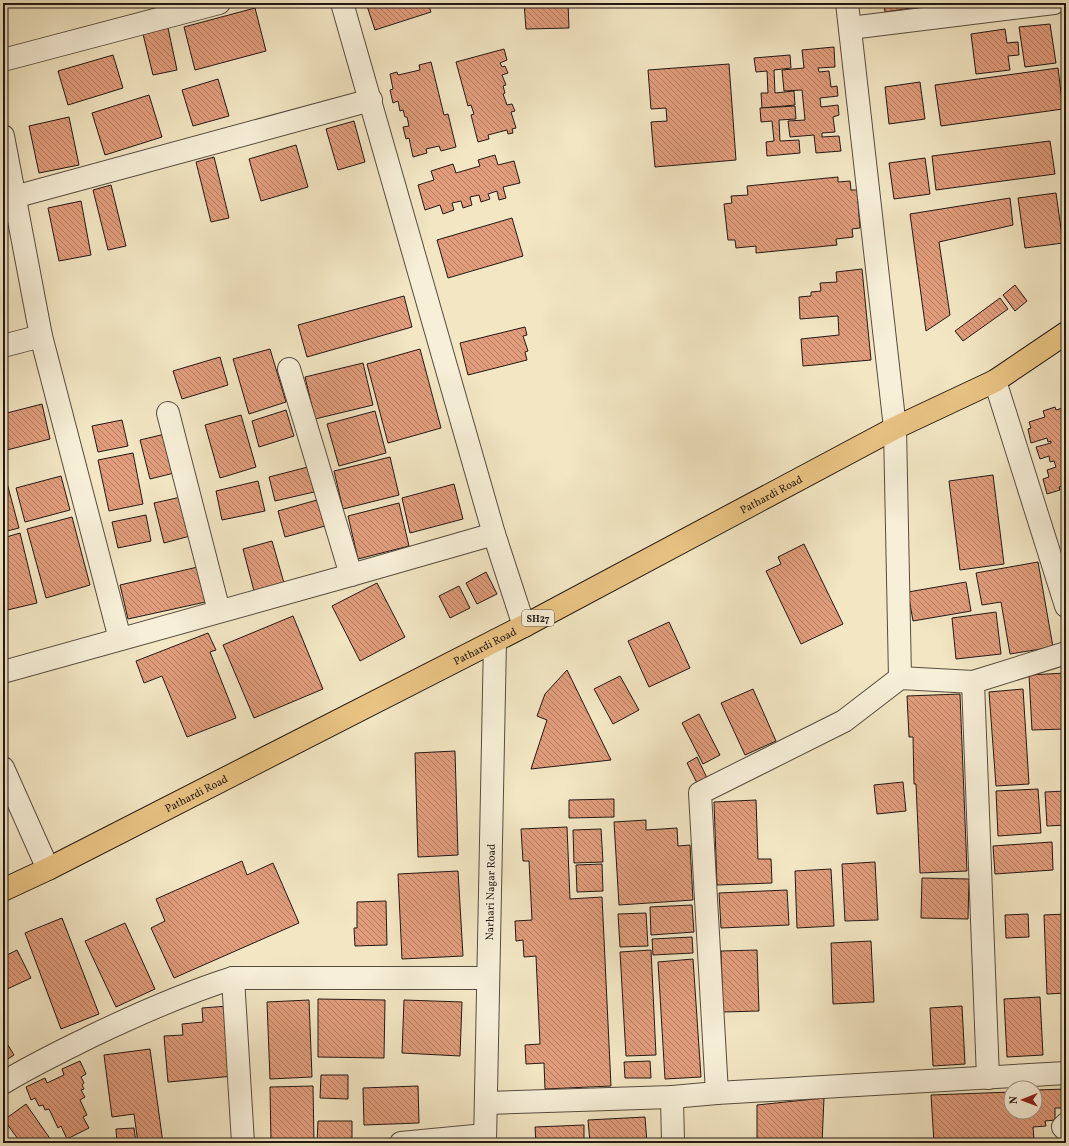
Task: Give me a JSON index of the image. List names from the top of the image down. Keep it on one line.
{"streets":{"main road":["Pathardi Road","SH27"],"street":["Narhari Nagar Road"]},"crossings":[["Pathardi Road","Narhari Nagar Road"]],"north":"left"}
